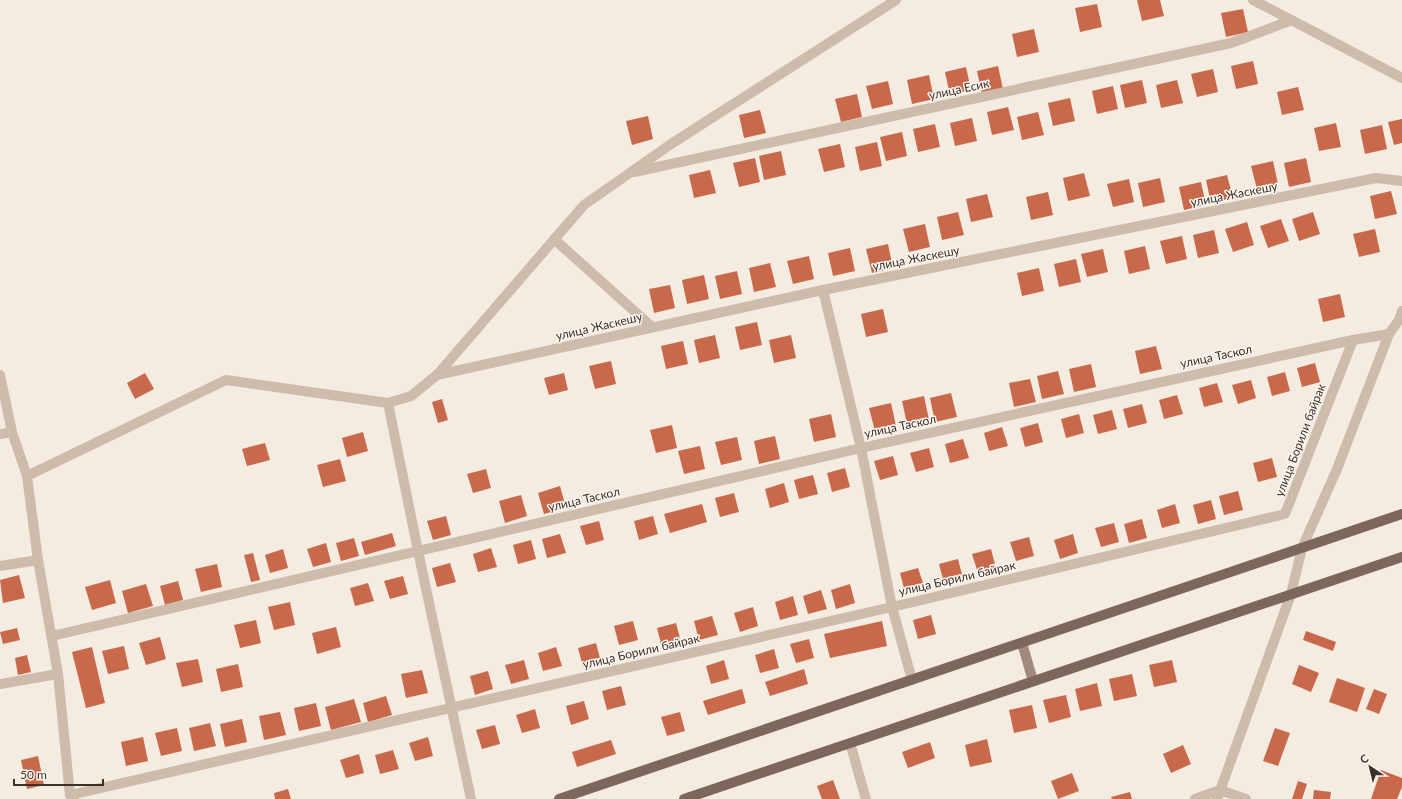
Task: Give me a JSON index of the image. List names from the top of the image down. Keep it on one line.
{"streets":{"street":["улица Есик","улица Жаскешу","улица Таскол","улица Борили байрак"]},"crossings":[["улица Таскол","улица Борили байрак"]],"scale_bar":"50 m","north":"top left"}
